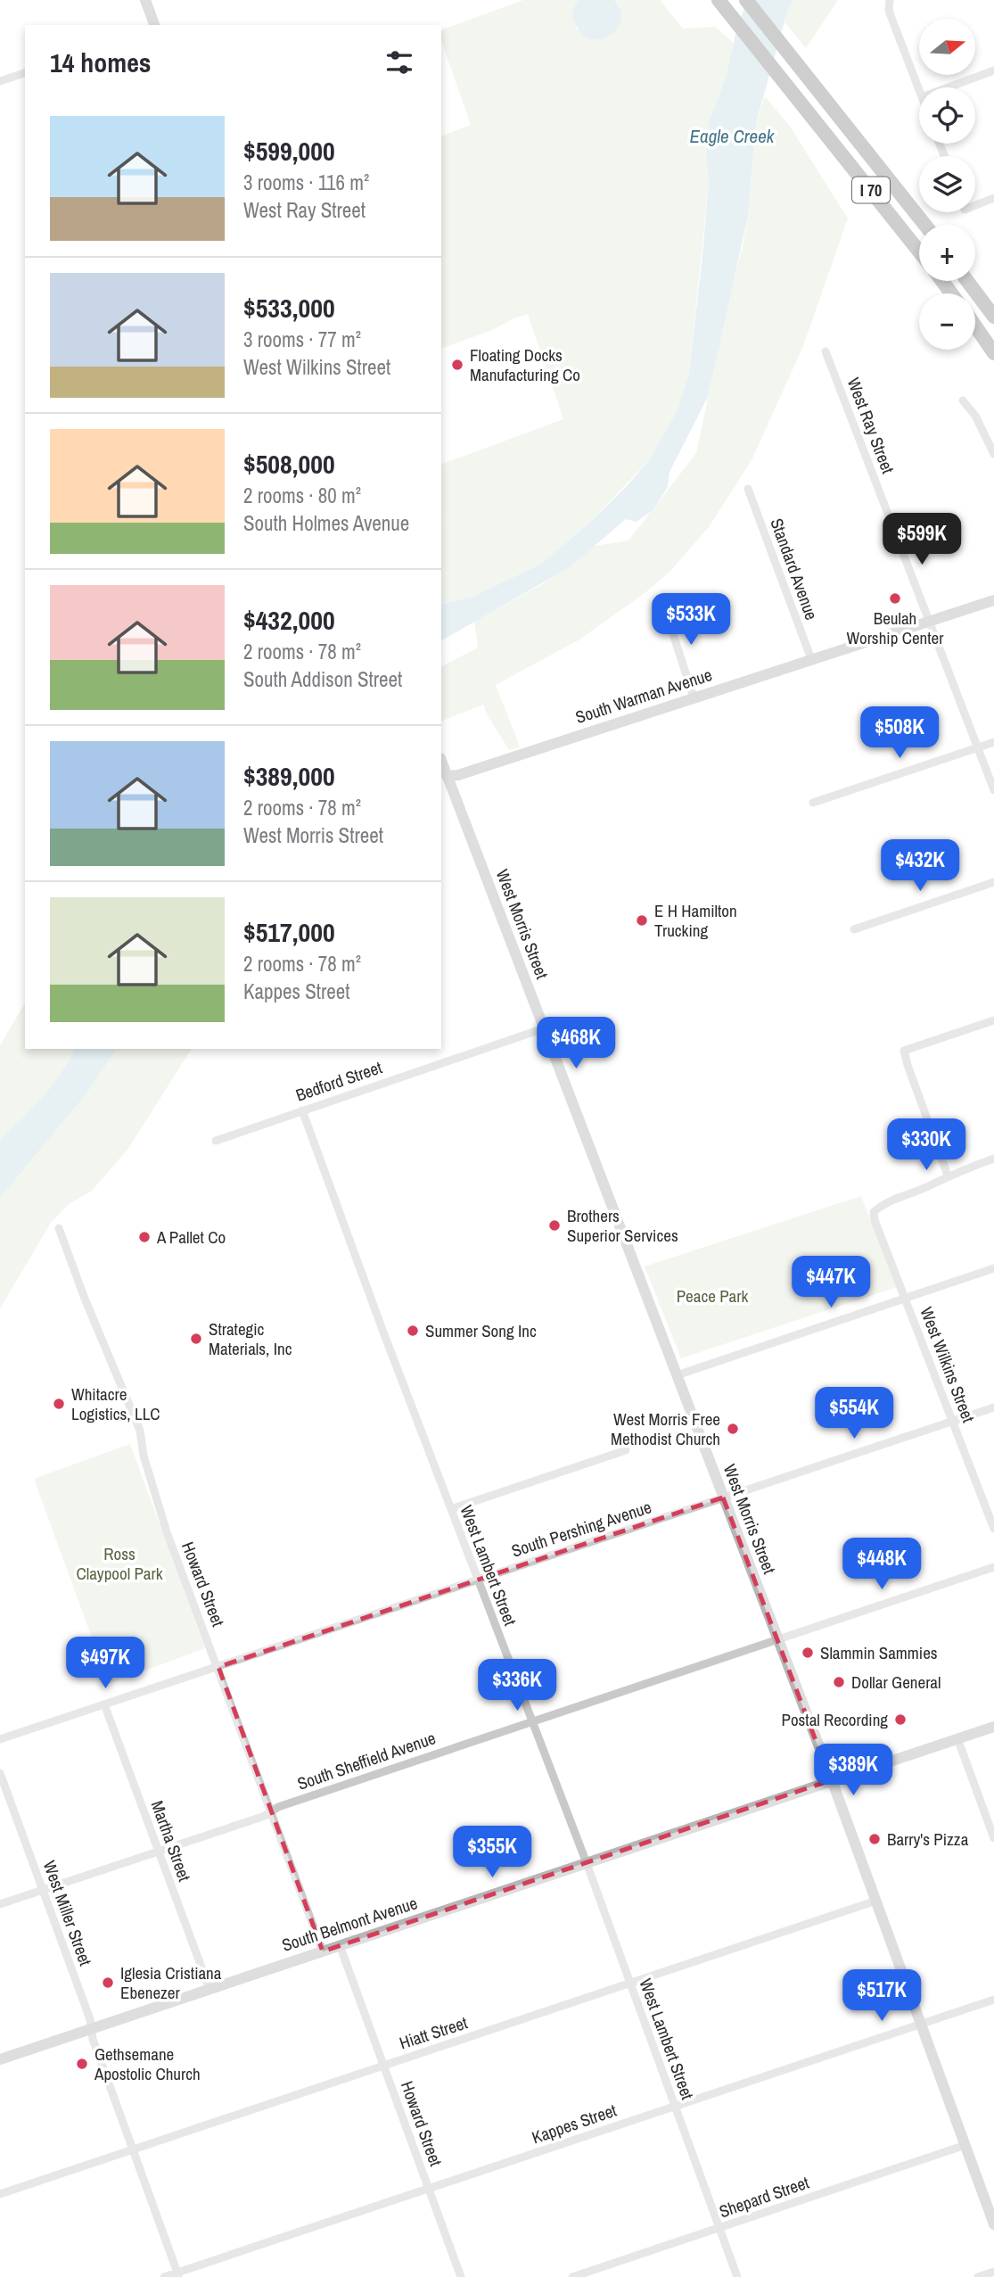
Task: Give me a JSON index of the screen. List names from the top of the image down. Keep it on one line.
{"streets":{"highway":["I 70"],"main road":["South Warman Avenue","West Morris Street","South Belmont Avenue"],"street":["West Ray Street","Standard Avenue","Bedford Street","West Wilkins Street","South Pershing Avenue","West Lambert Street","Howard Street","South Sheffield Avenue","Martha Street","West Miller Street","Hiatt Street","Kappes Street","Shepard Street"]},"crossings":[["West Ray Street","South Warman Avenue"],["Standard Avenue","South Warman Avenue"],["South Warman Avenue","West Morris Street"],["West Morris Street","Bedford Street"],["West Morris Street","South Pershing Avenue"],["West Morris Street","South Sheffield Avenue"],["West Morris Street","South Belmont Avenue"],["West Morris Street","Hiatt Street"],["West Morris Street","Kappes Street"],["West Morris Street","Shepard Street"],["Bedford Street","West Lambert Street"],["West Wilkins Street","South Pershing Avenue"],["South Pershing Avenue","West Lambert Street"],["South Pershing Avenue","Howard Street"],["South Pershing Avenue","Martha Street"],["West Lambert Street","South Sheffield Avenue"],["West Lambert Street","South Belmont Avenue"],["West Lambert Street","Hiatt Street"],["West Lambert Street","Kappes Street"],["West Lambert Street","Shepard Street"],["Howard Street","South Sheffield Avenue"],["Howard Street","South Belmont Avenue"],["Howard Street","Hiatt Street"],["Howard Street","Kappes Street"],["South Sheffield Avenue","Martha Street"],["South Sheffield Avenue","West Miller Street"],["Martha Street","South Belmont Avenue"],["West Miller Street","South Belmont Avenue"],["West Miller Street","Hiatt Street"],["West Miller Street","Kappes Street"]],"water":["Eagle Creek"],"parks":["Peace Park","Ross Claypool Park"],"places":["Floating Docks Manufacturing Co","Beulah Worship Center","E H Hamilton Trucking","Brothers Superior Services","A Pallet Co","Summer Song Inc","Strategic Materials, Inc","Whitacre Logistics, LLC","West Morris Free Methodist Church","Slammin Sammies","Dollar General","Postal Recording","Barry's Pizza","Iglesia Cristiana Ebenezer","Gethsemane Apostolic Church"],"north":"right","page":{"map_buttons":["+","−"],"heading":"14 homes","list":[{"name":"$599,000","note":"3 rooms · 116 m² · West Ray Street"},{"name":"$533,000","note":"3 rooms · 77 m² · West Wilkins Street"},{"name":"$508,000","note":"2 rooms · 80 m² · South Holmes Avenue"},{"name":"$432,000","note":"2 rooms · 78 m² · South Addison Street"},{"name":"$389,000","note":"2 rooms · 78 m² · West Morris Street"},{"name":"$517,000","note":"2 rooms · 78 m² · Kappes Street"}],"price":["$599K","$533K","$508K","$432K","$468K","$330K","$447K","$554K","$448K","$497K","$336K","$389K","$355K","$517K"]}}
